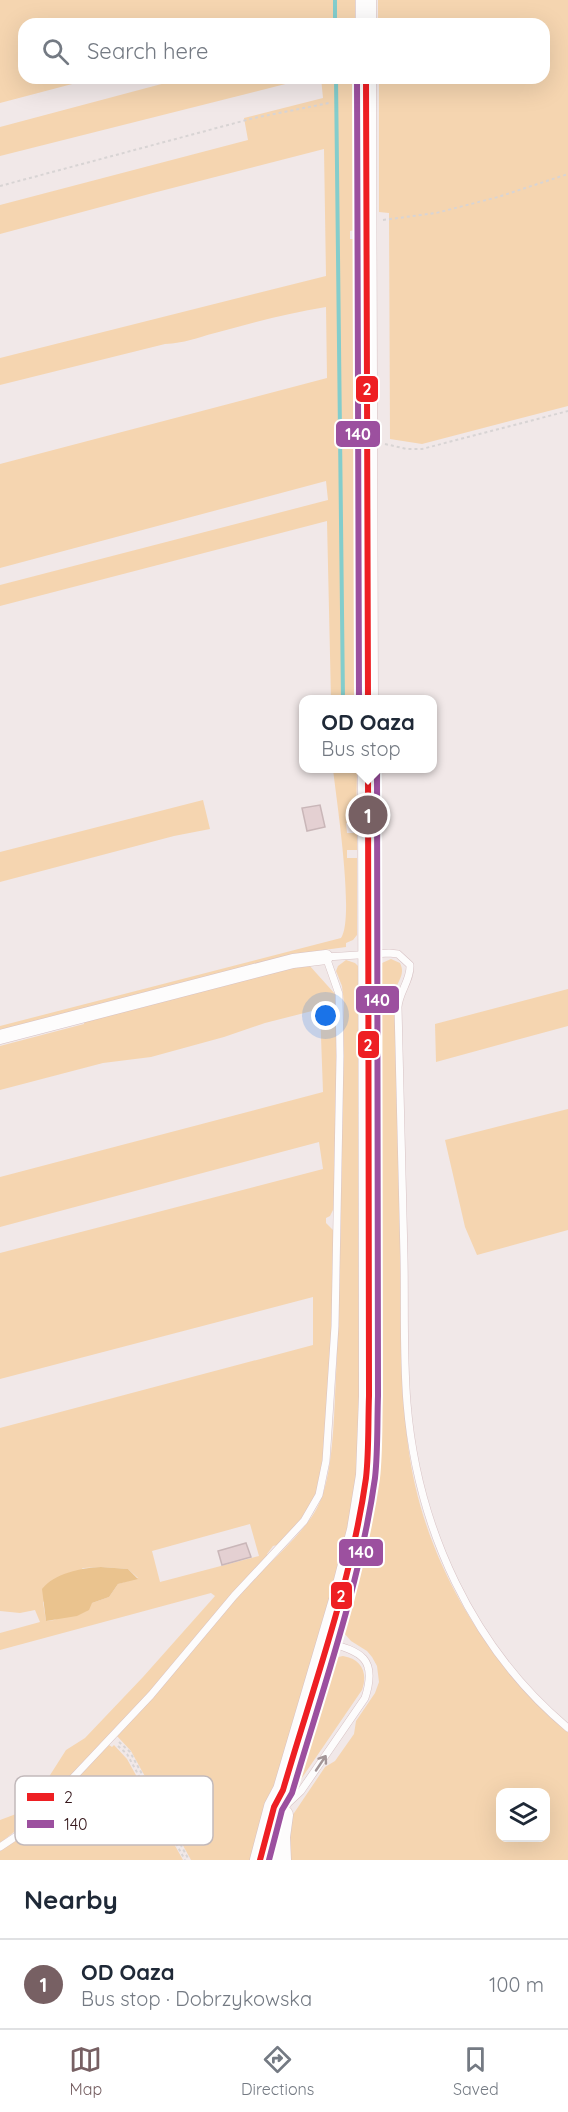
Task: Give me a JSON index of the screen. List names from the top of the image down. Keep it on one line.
{"lines":["transit line 2","transit line 140"],"legend":["2","140"],"page":{"search":"Search here","popup":["OD Oaza","Bus stop"],"pins":"1","heading":"Nearby","list":[{"mark":"1","name":"OD Oaza","note":"Bus stop · Dobrzykowska","value":"100 m"}],"nav":["Map","Directions","Saved"]}}
